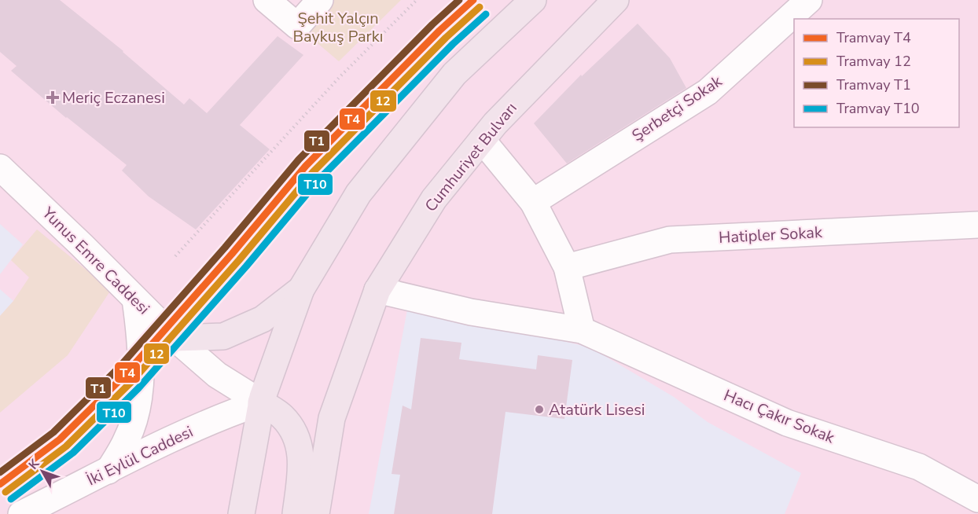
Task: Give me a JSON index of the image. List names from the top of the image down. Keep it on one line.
{"streets":{"main road":["Cumhuriyet Bulvarı"],"street":["Şerbetçi Sokak","Hatipler Sokak","Yunus Emre Caddesi","Hacı Çakır Sokak","İki Eylül Caddesi"]},"crossings":[["Cumhuriyet Bulvarı","Hacı Çakır Sokak"],["Yunus Emre Caddesi","İki Eylül Caddesi"]],"parks":["Şehit Yalçın Baykuş Parkı"],"places":{"health":["Meriç Eczanesi"],"other":["Atatürk Lisesi"]},"lines":["tram line T4","tram line T1","tram line 12","tram line T10"],"legend":["Tramvay T4","Tramvay 12","Tramvay T1","Tramvay T10"],"north":"top left"}
